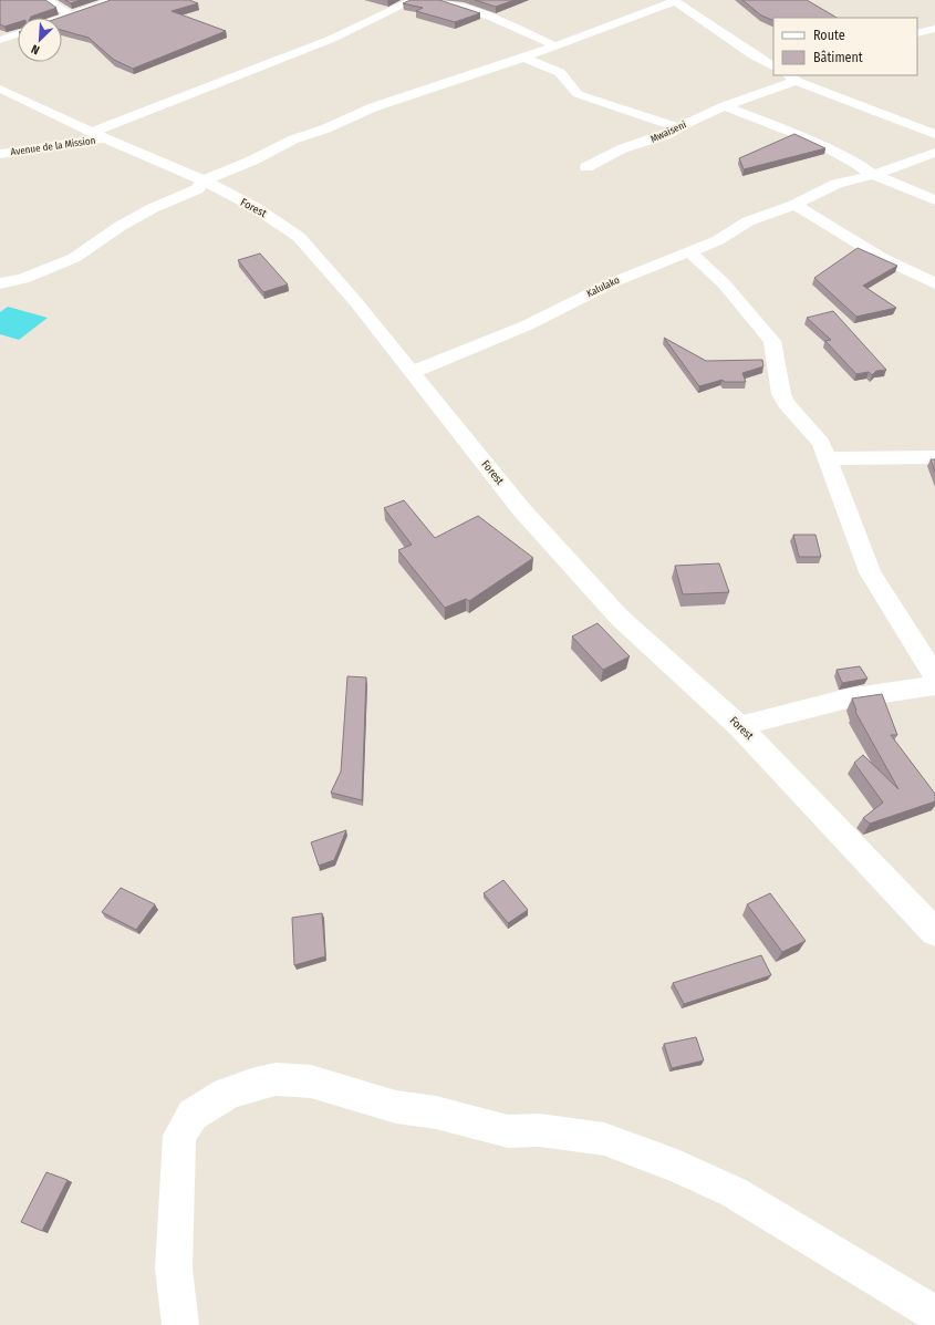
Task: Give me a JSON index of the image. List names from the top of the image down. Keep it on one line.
{"streets":{"street":["Mwaiseni","Avenue de la Mission","Forest","Kalulako"]},"crossings":[["Avenue de la Mission","Forest"],["Forest","Kalulako"]],"legend":["Route","Bâtiment"],"north":"bottom left"}
